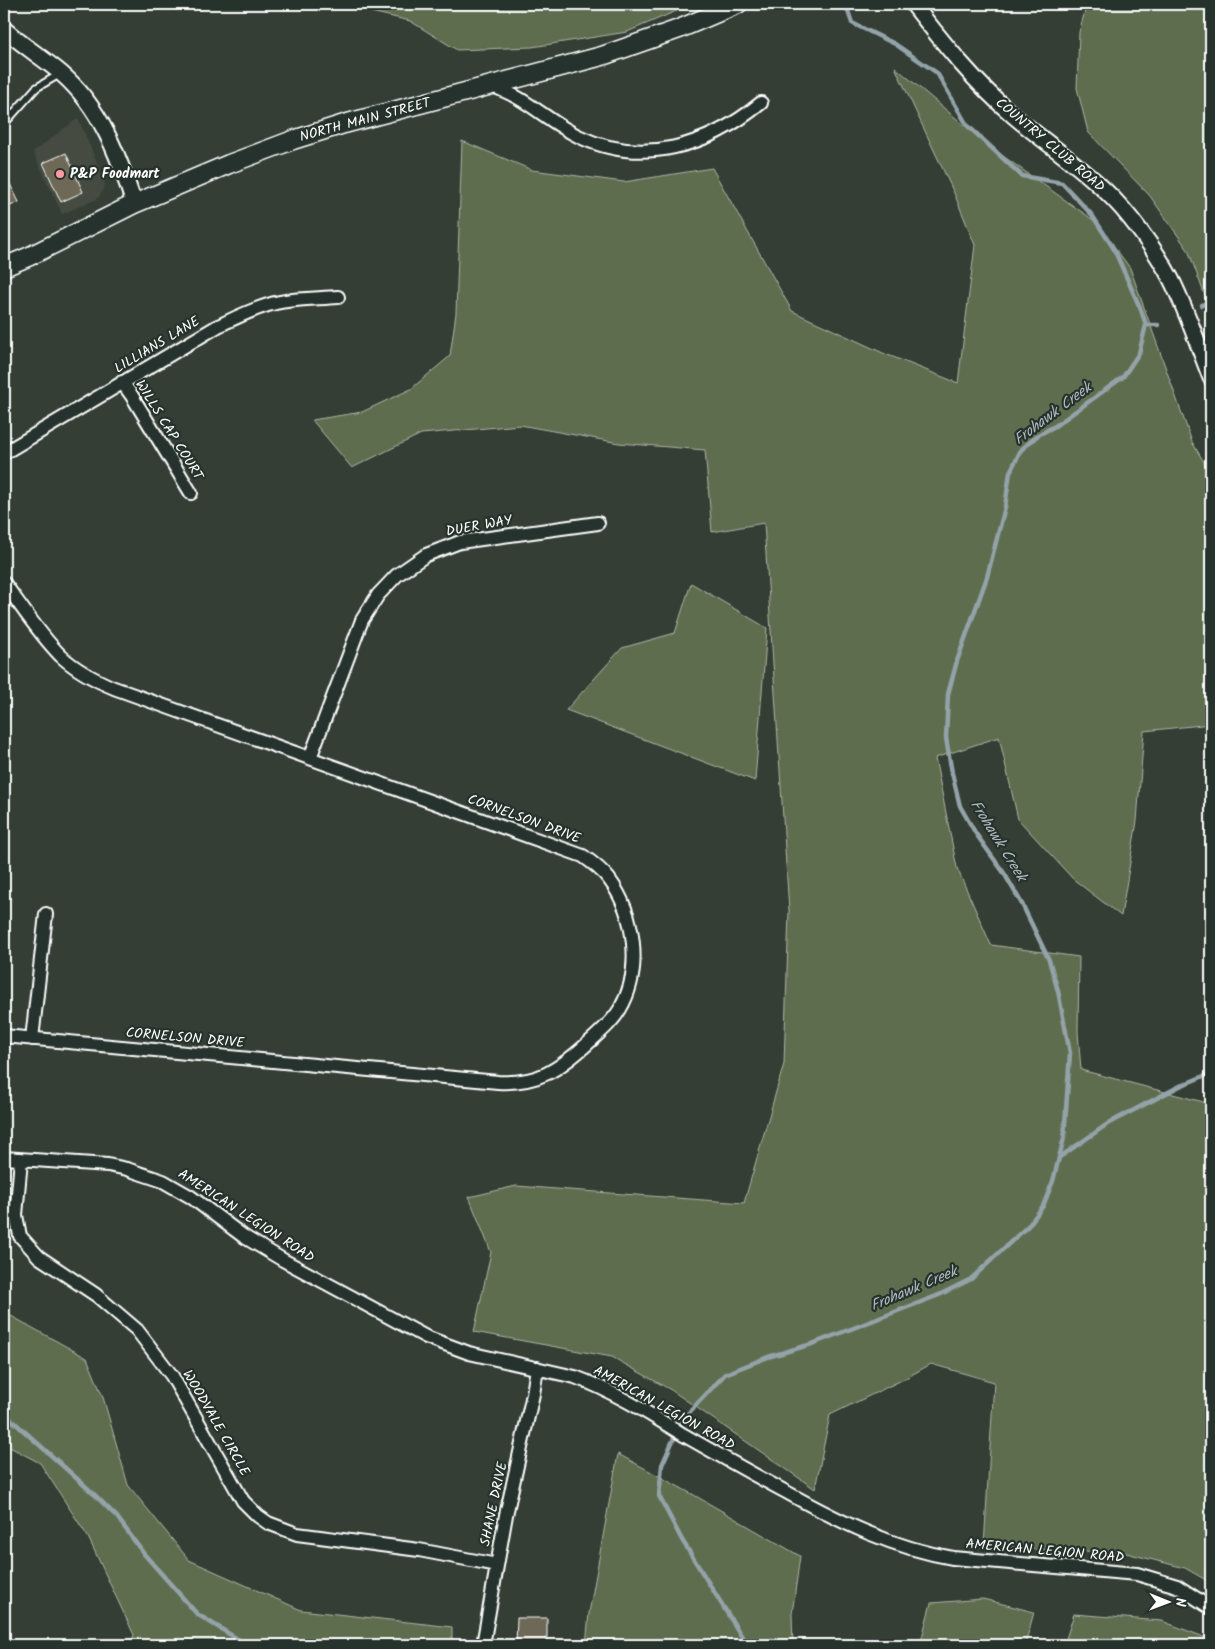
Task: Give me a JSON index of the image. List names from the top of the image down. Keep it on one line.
{"streets":{"main road":["NORTH MAIN STREET"],"street":["COUNTRY CLUB ROAD","LILLIANS LANE","WILLS CAP COURT","DUER WAY","CORNELSON DRIVE","AMERICAN LEGION ROAD","WOODVALE CIRCLE","SHANE DRIVE"]},"crossings":[["LILLIANS LANE","WILLS CAP COURT"],["DUER WAY","CORNELSON DRIVE"],["AMERICAN LEGION ROAD","WOODVALE CIRCLE"],["AMERICAN LEGION ROAD","SHANE DRIVE"],["WOODVALE CIRCLE","SHANE DRIVE"]],"water":["Frohawk Creek"],"places":["P&P Foodmart"],"north":"right"}
